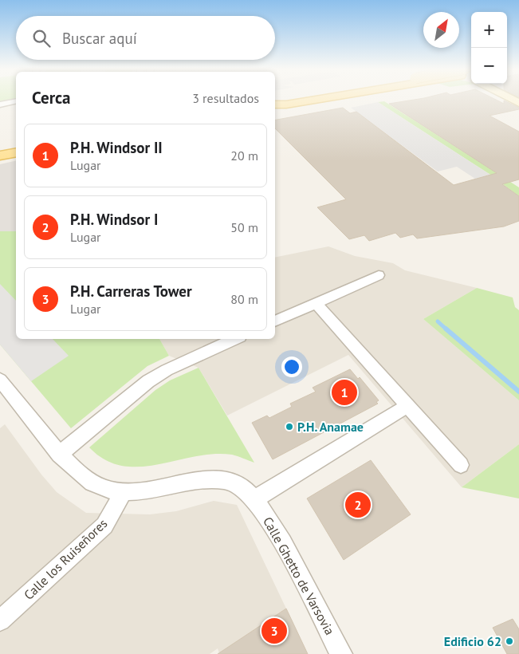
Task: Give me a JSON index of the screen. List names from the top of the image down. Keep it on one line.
{"streets":{"street":["Calle los Ruiseñores","Calle Ghetto de Varsovia"]},"crossings":[["Calle los Ruiseñores","Calle Ghetto de Varsovia"]],"places":["P.H. Anamae","Edificio 62"],"north":"top right","page":{"map_buttons":["+","−"],"search":"Buscar aquí","heading":["Cerca","3 resultados"],"list":[{"mark":"1","name":"P.H. Windsor II","note":"Lugar","value":"20 m"},{"mark":"2","name":"P.H. Windsor I","note":"Lugar","value":"50 m"},{"mark":"3","name":"P.H. Carreras Tower","note":"Lugar","value":"80 m"}],"pins":["1","2","3"]}}
